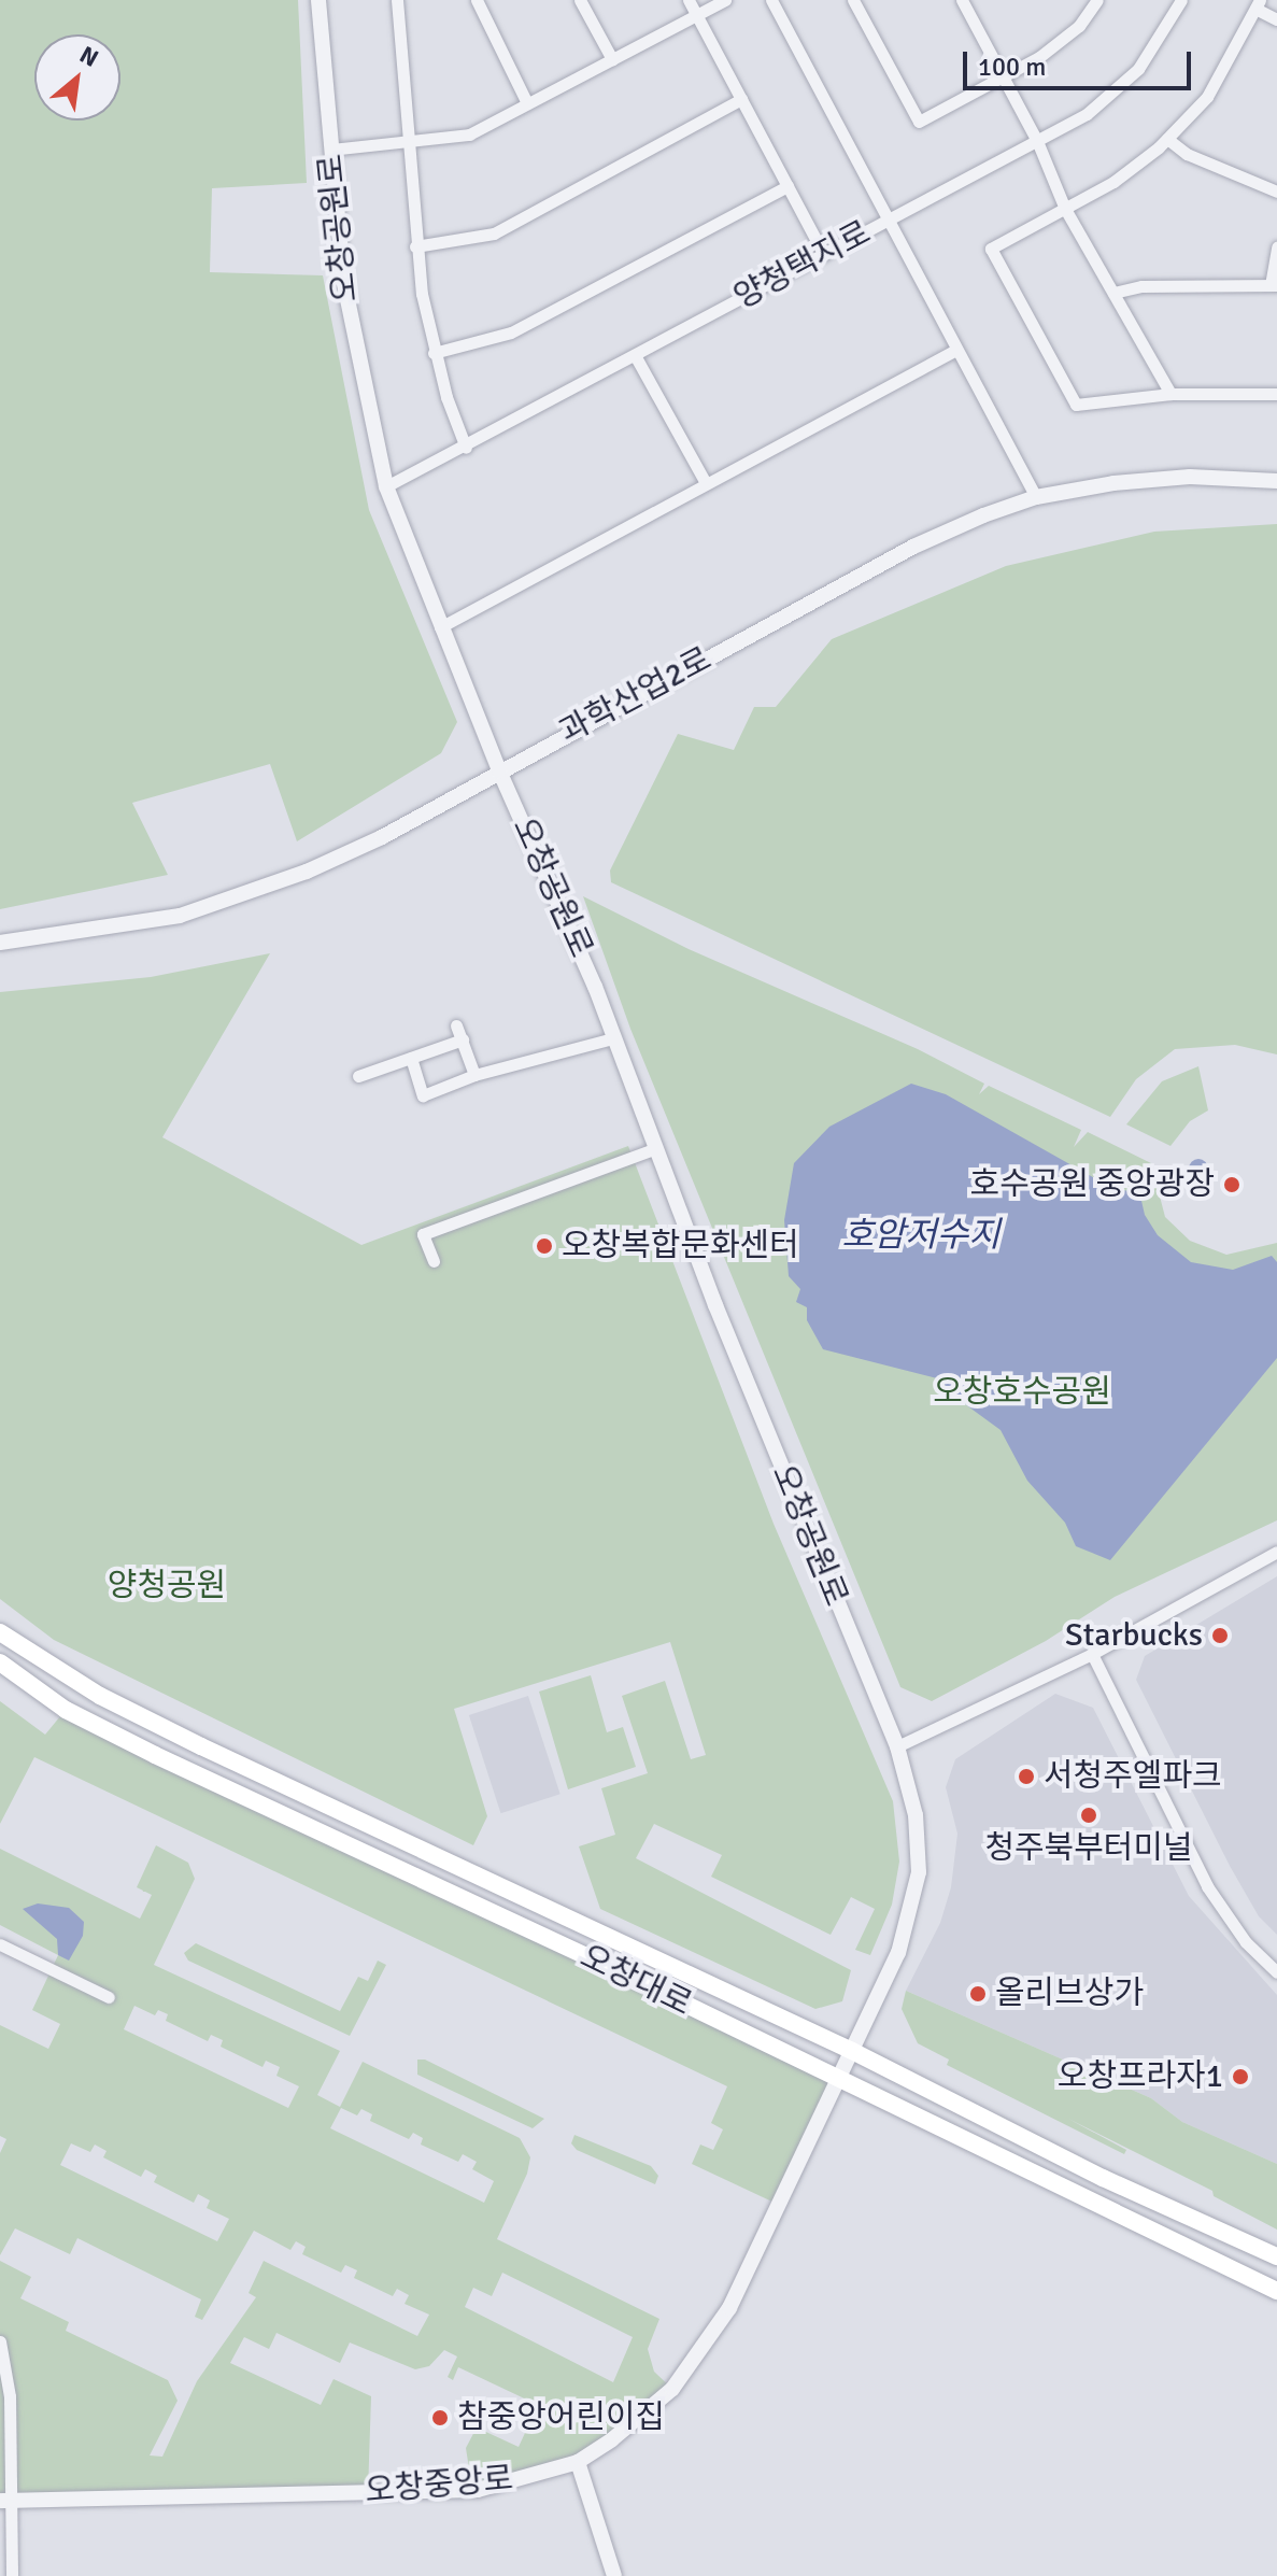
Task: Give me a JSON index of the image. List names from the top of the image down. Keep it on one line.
{"streets":{"main road":["오창대로"],"street":["오창공원로","양청택지로","과학산업2로","오창중앙로"]},"crossings":[["오창공원로","양청택지로"],["오창공원로","과학산업2로"],["오창공원로","오창대로"],["오창공원로","오창중앙로"],["오창대로","오창중앙로"]],"water":["호암저수지"],"parks":["오창호수공원","양청공원"],"places":["호수공원 중앙광장","오창복합문화센터","Starbucks","서청주엘파크","청주북부터미널","올리브상가","오창프라자1","참중앙어린이집"],"scale_bar":"100 m","north":"top right"}
